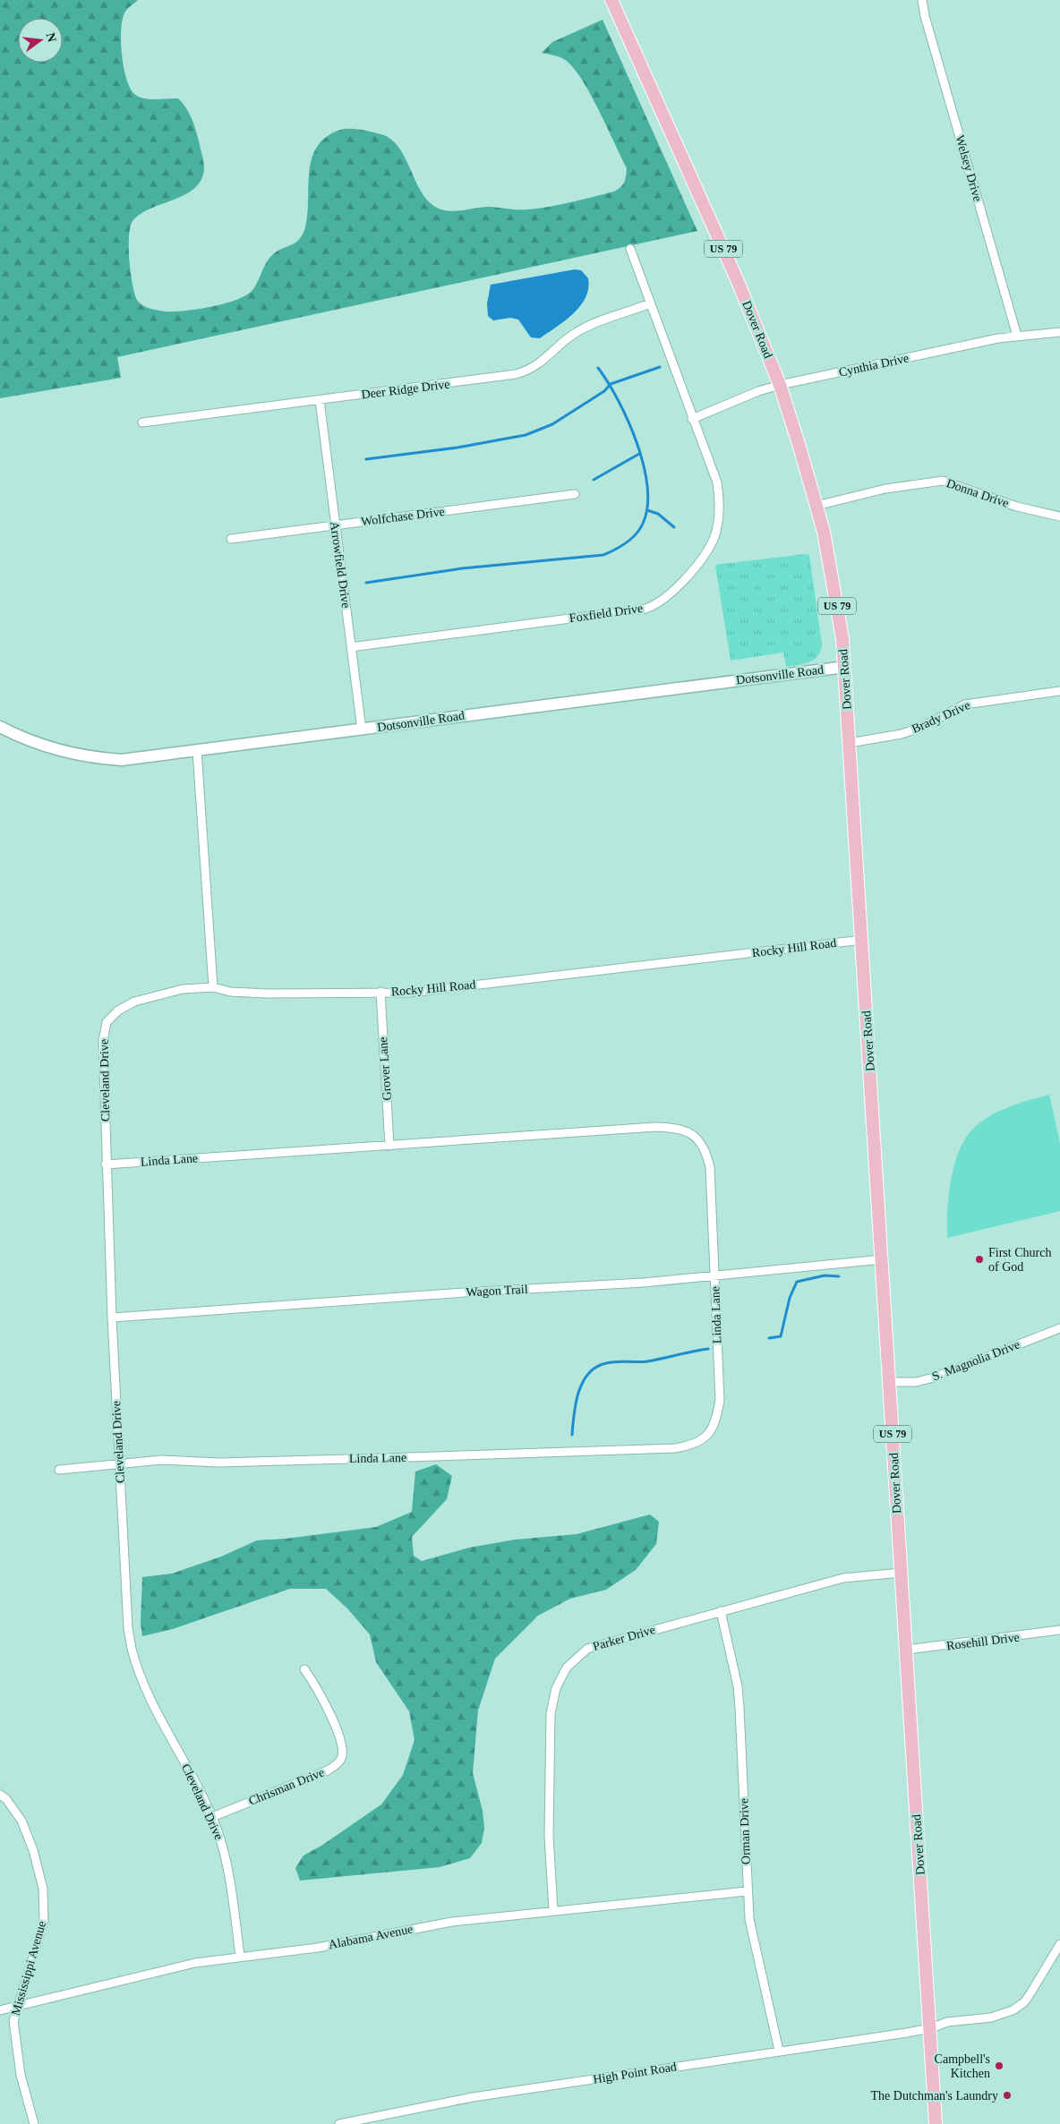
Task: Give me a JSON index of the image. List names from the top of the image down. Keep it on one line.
{"streets":{"main road":["US 79","Dover Road","Dotsonville Road"],"street":["Welsey Drive","Cynthia Drive","Deer Ridge Drive","Donna Drive","Wolfchase Drive","Arrowfield Drive","Foxfield Drive","Brady Drive","Rocky Hill Road","Grover Lane","Cleveland Drive","Linda Lane","Wagon Trail","S. Magnolia Drive","Parker Drive","Rosehill Drive","Chrisman Drive","Orman Drive","Alabama Avenue","Mississippi Avenue","High Point Road"]},"crossings":[["Welsey Drive","Cynthia Drive"],["Dover Road","Cynthia Drive"],["Dover Road","Donna Drive"],["Dover Road","Dotsonville Road"],["Dover Road","Brady Drive"],["Dover Road","Rocky Hill Road"],["Dover Road","Wagon Trail"],["Dover Road","S. Magnolia Drive"],["Dover Road","Parker Drive"],["Dover Road","Rosehill Drive"],["Dover Road","High Point Road"],["Cynthia Drive","Foxfield Drive"],["Deer Ridge Drive","Arrowfield Drive"],["Deer Ridge Drive","Foxfield Drive"],["Wolfchase Drive","Arrowfield Drive"],["Arrowfield Drive","Foxfield Drive"],["Arrowfield Drive","Dotsonville Road"],["Rocky Hill Road","Grover Lane"],["Rocky Hill Road","Cleveland Drive"],["Grover Lane","Linda Lane"],["Cleveland Drive","Linda Lane"],["Cleveland Drive","Wagon Trail"],["Cleveland Drive","Chrisman Drive"],["Cleveland Drive","Alabama Avenue"],["Linda Lane","Wagon Trail"],["Parker Drive","Orman Drive"],["Parker Drive","Alabama Avenue"],["Orman Drive","Alabama Avenue"],["Orman Drive","High Point Road"],["Alabama Avenue","Mississippi Avenue"]],"places":["First Church of God","Campbell's Kitchen","The Dutchman's Laundry"],"north":"right"}
